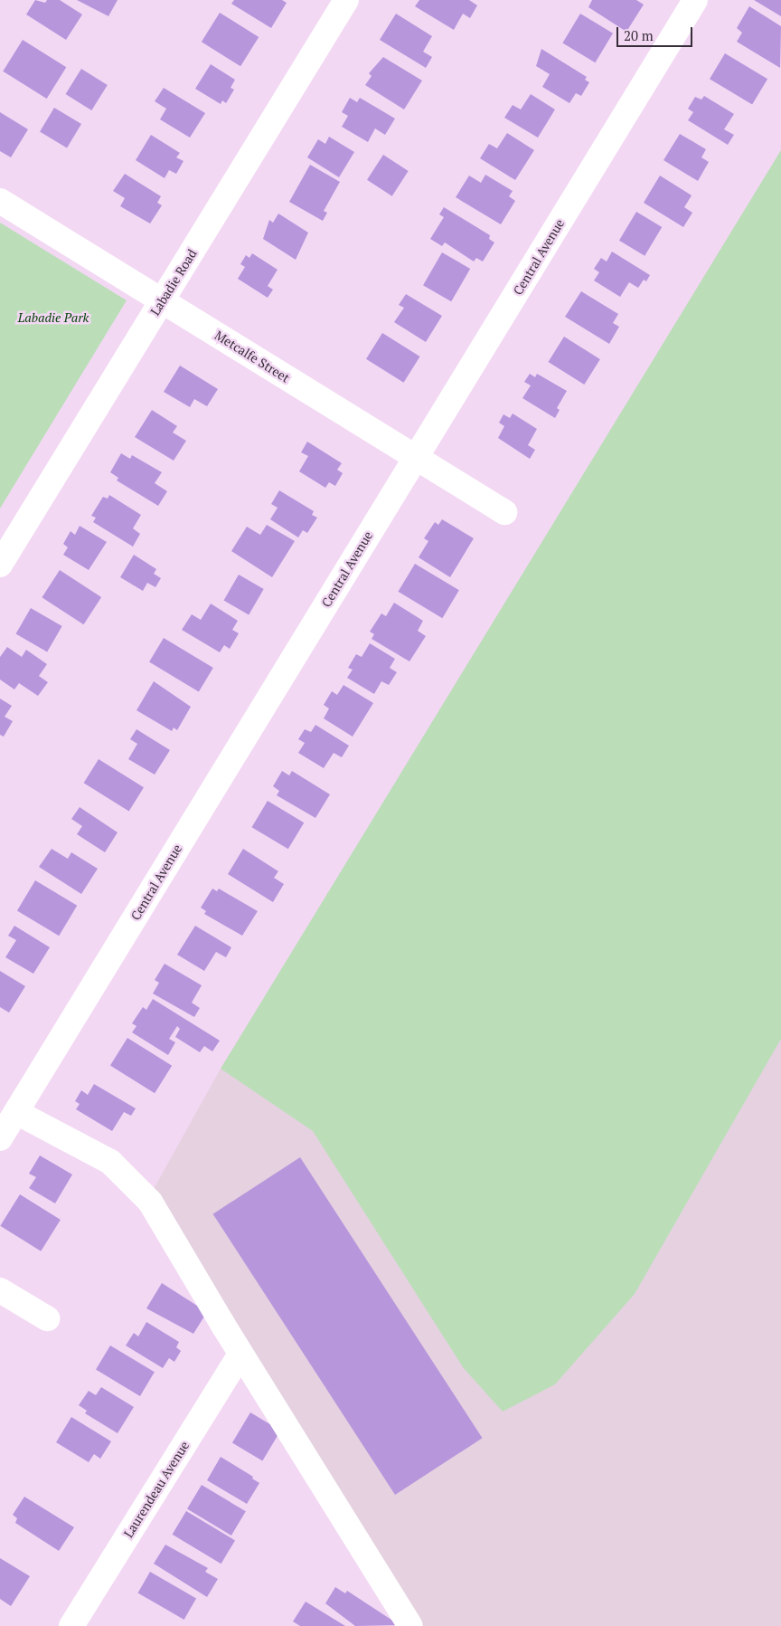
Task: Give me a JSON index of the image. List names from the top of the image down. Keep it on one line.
{"streets":{"street":["Central Avenue","Labadie Road","Metcalfe Street","Laurendeau Avenue"]},"crossings":[["Central Avenue","Metcalfe Street"],["Labadie Road","Metcalfe Street"]],"parks":["Labadie Park"],"scale_bar":"20 m"}
